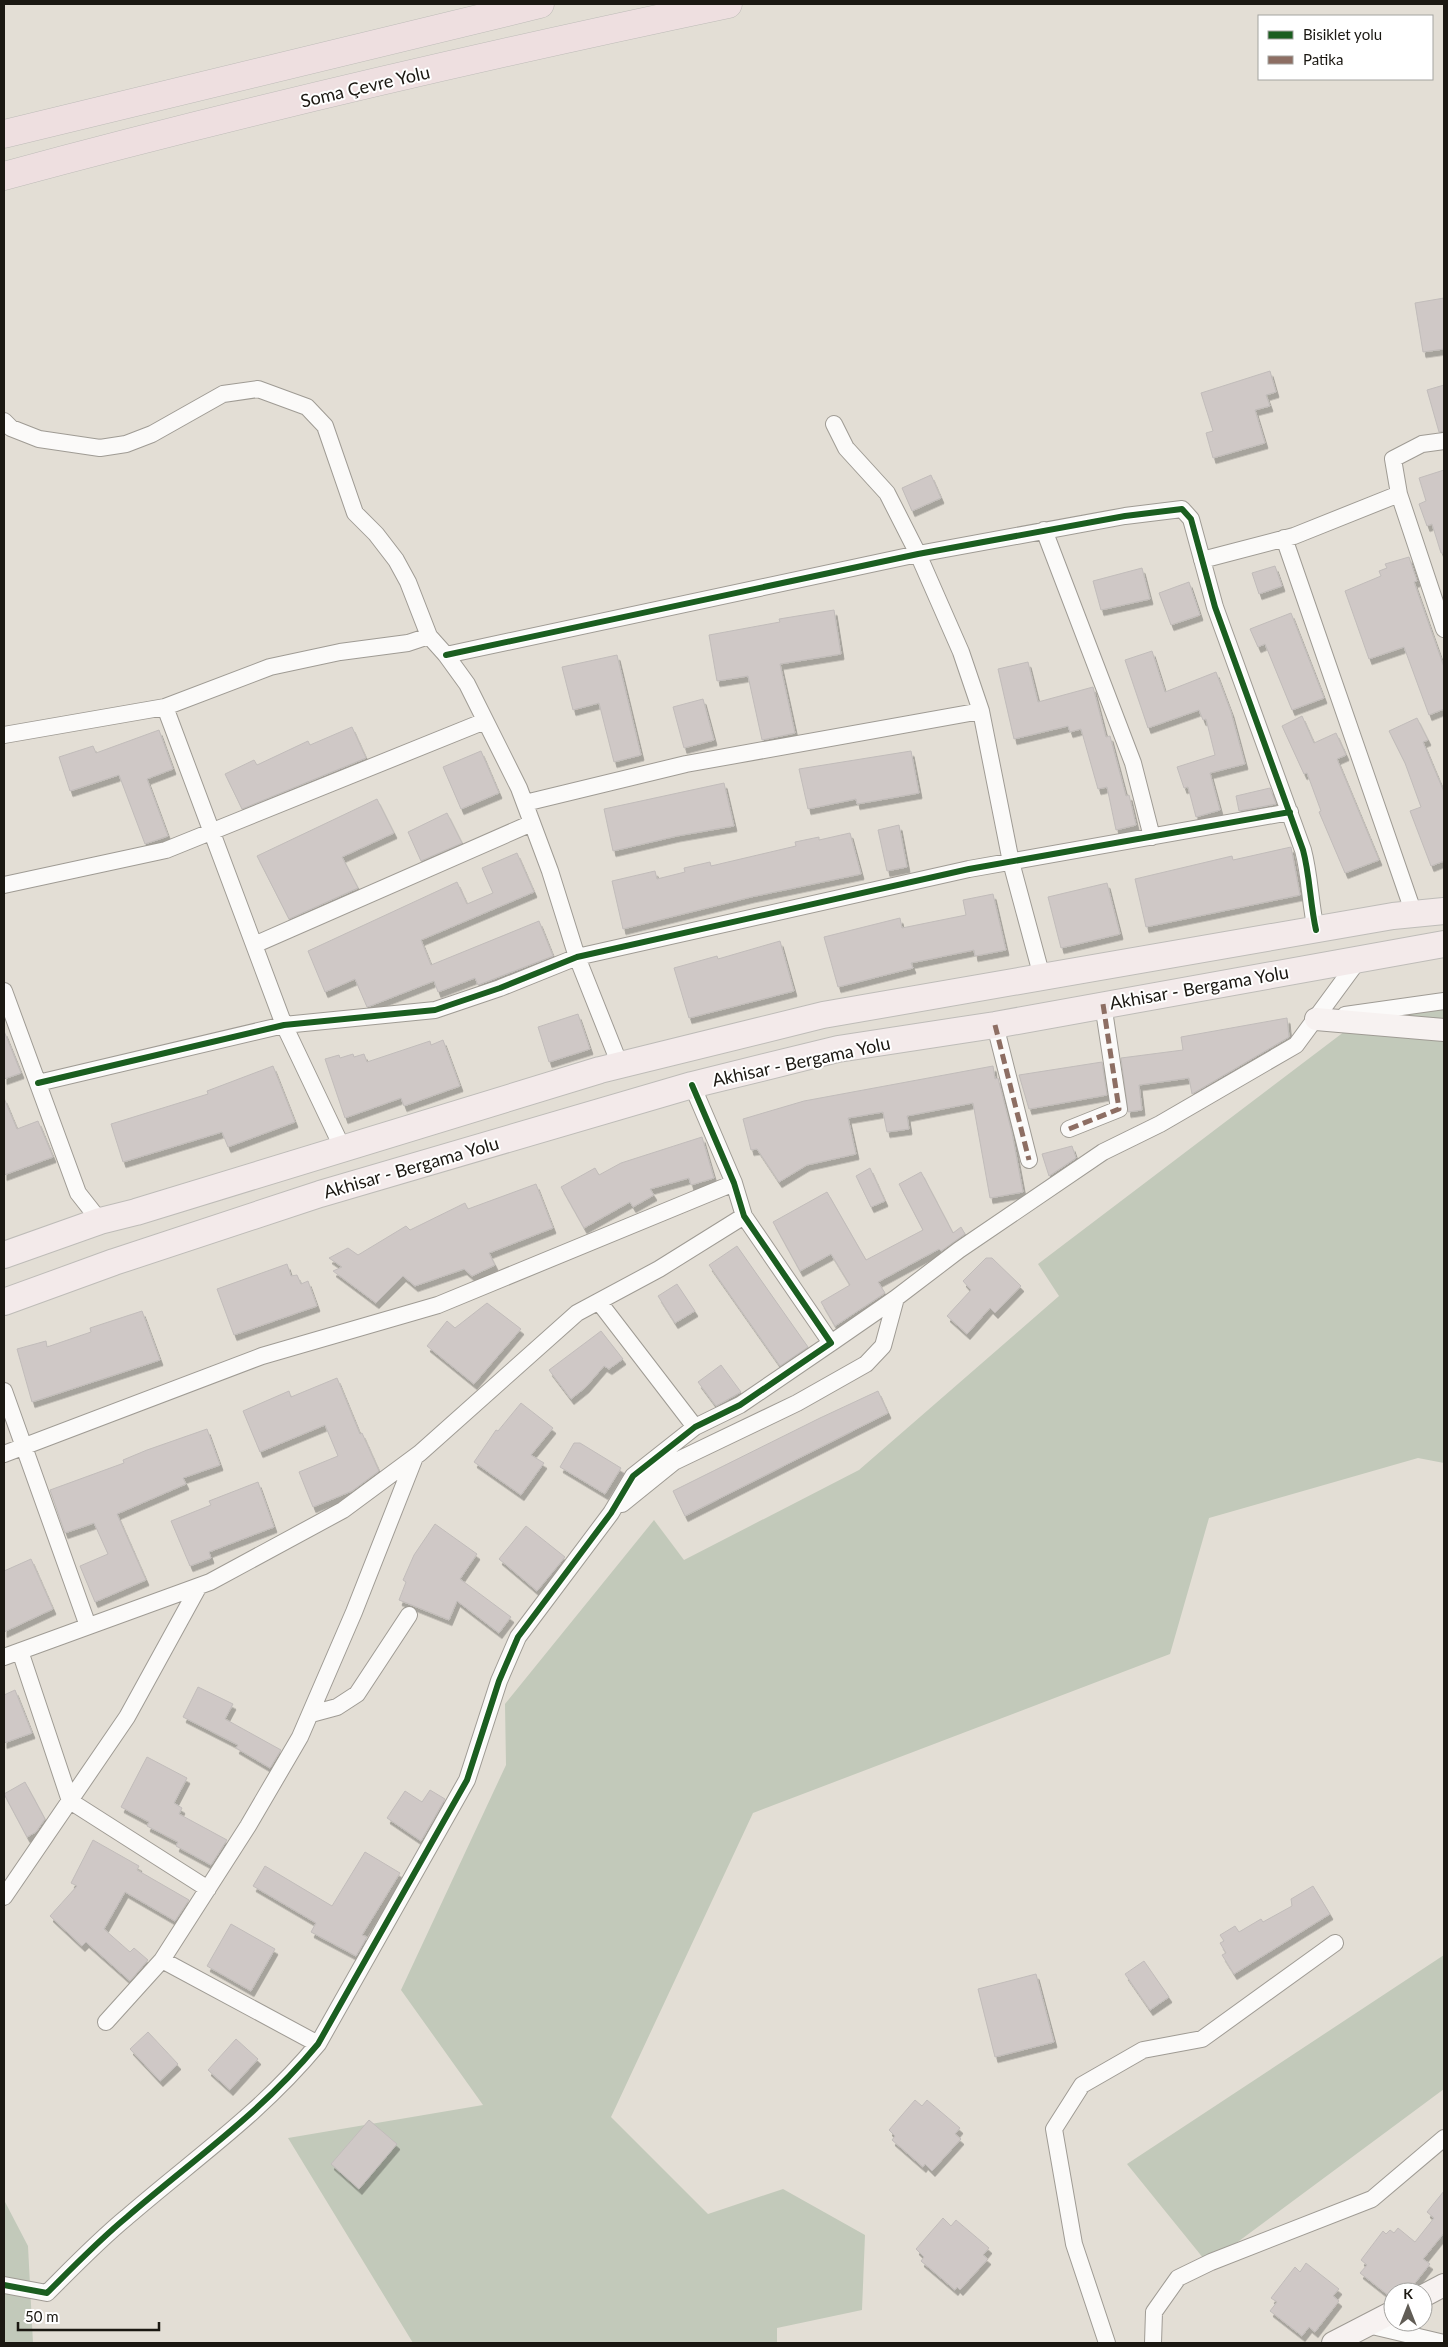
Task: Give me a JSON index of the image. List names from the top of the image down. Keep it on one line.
{"streets":{"highway":["Soma Çevre Yolu"],"main road":["Akhisar - Bergama Yolu"]},"legend":["Bisiklet yolu","Patika"],"scale_bar":"50 m","north":"top"}
